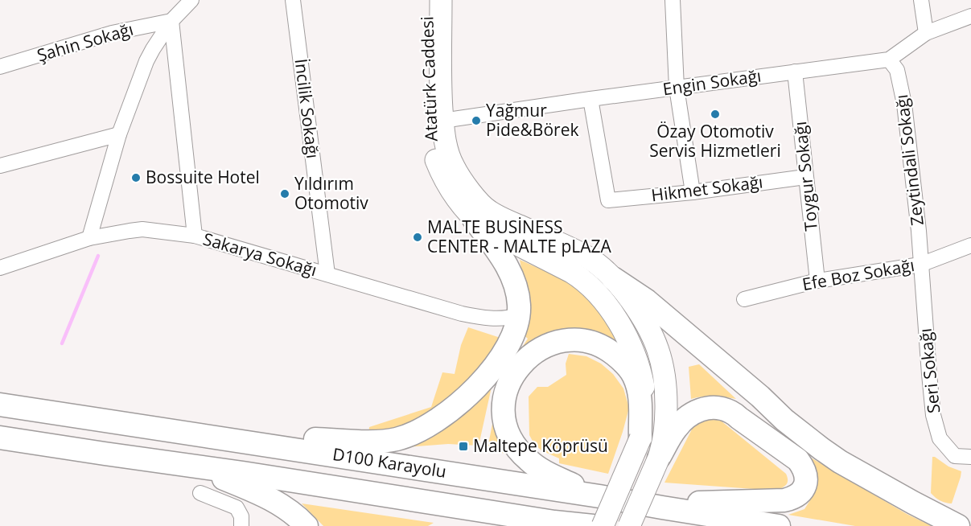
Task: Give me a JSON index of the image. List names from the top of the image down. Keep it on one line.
{"streets":{"highway":["D100 Karayolu"],"main road":["Atatürk Caddesi"],"street":["Şahin Sokağı","Engin Sokağı","İncilik Sokağı","Zeytindali Sokağı","Toygur Sokağı","Hikmet Sokağı","Sakarya Sokağı","Efe Boz Sokağı","Seri Sokağı"]},"crossings":[["Atatürk Caddesi","Engin Sokağı"],["Engin Sokağı","Zeytindali Sokağı"],["Engin Sokağı","Toygur Sokağı"],["Engin Sokağı","Hikmet Sokağı"],["İncilik Sokağı","Sakarya Sokağı"],["Zeytindali Sokağı","Efe Boz Sokağı"],["Zeytindali Sokağı","Seri Sokağı"],["Toygur Sokağı","Hikmet Sokağı"],["Toygur Sokağı","Efe Boz Sokağı"],["Efe Boz Sokağı","Seri Sokağı"]],"places":{"other":["Özay Otomotiv Servis Hizmetleri","Yağmur Pide&Börek","Bossuite Hotel","Yıldırım Otomotiv","MALTE BUSİNESS CENTER - MALTE pLAZA"],"transit":["Maltepe Köprüsü"]}}
